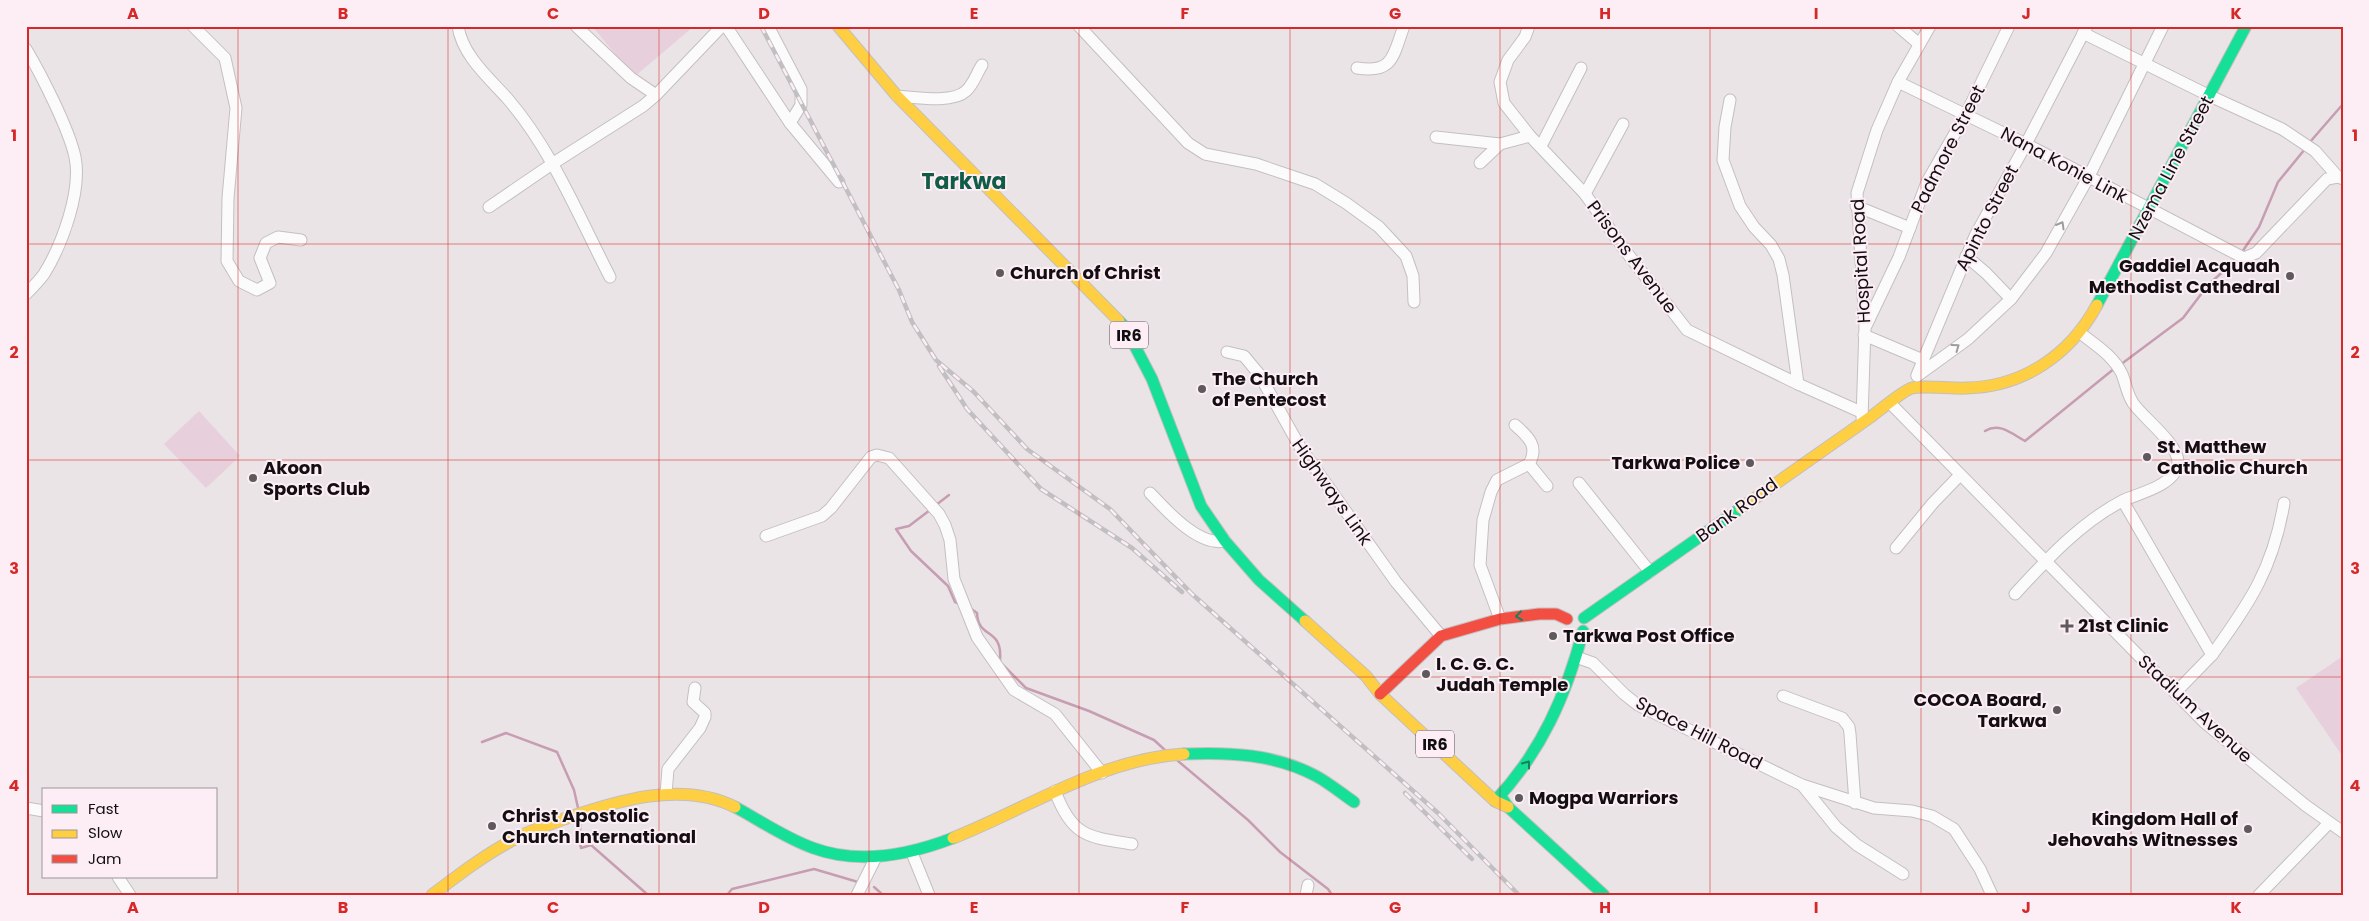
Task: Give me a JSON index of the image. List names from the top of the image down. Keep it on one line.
{"streets":{"street":["Padmore Street","Nana Konie Link","Nzema Line Street","Apinto Street","Prisons Avenue","Hospital Road","IR6","Highways Link","Bank Road","Stadium Avenue","Space Hill Road"]},"crossings":[["Padmore Street","Nana Konie Link"],["Padmore Street","Hospital Road"],["Nana Konie Link","Nzema Line Street"],["Nana Konie Link","Apinto Street"],["Nana Konie Link","Hospital Road"],["Nzema Line Street","Apinto Street"],["Prisons Avenue","Hospital Road"],["Prisons Avenue","Bank Road"],["Hospital Road","Bank Road"],["Bank Road","Stadium Avenue"]],"districts":["Tarkwa"],"places":{"other":["Church of Christ","Gaddiel Acquaah Methodist Cathedral","The Church of Pentecost","St. Matthew Catholic Church","Tarkwa Police","Akoon Sports Club","Tarkwa Post Office","I. C. G. C. Judah Temple","COCOA Board, Tarkwa","Mogpa Warriors","Christ Apostolic Church International","Kingdom Hall of Jehovahs Witnesses"],"health":["21st Clinic"]},"legend":["Fast","Slow","Jam"],"grid":{"columns":["A","B","C","D","E","F","G","H","I","J","K"],"rows":["1","2","3","4"]}}
